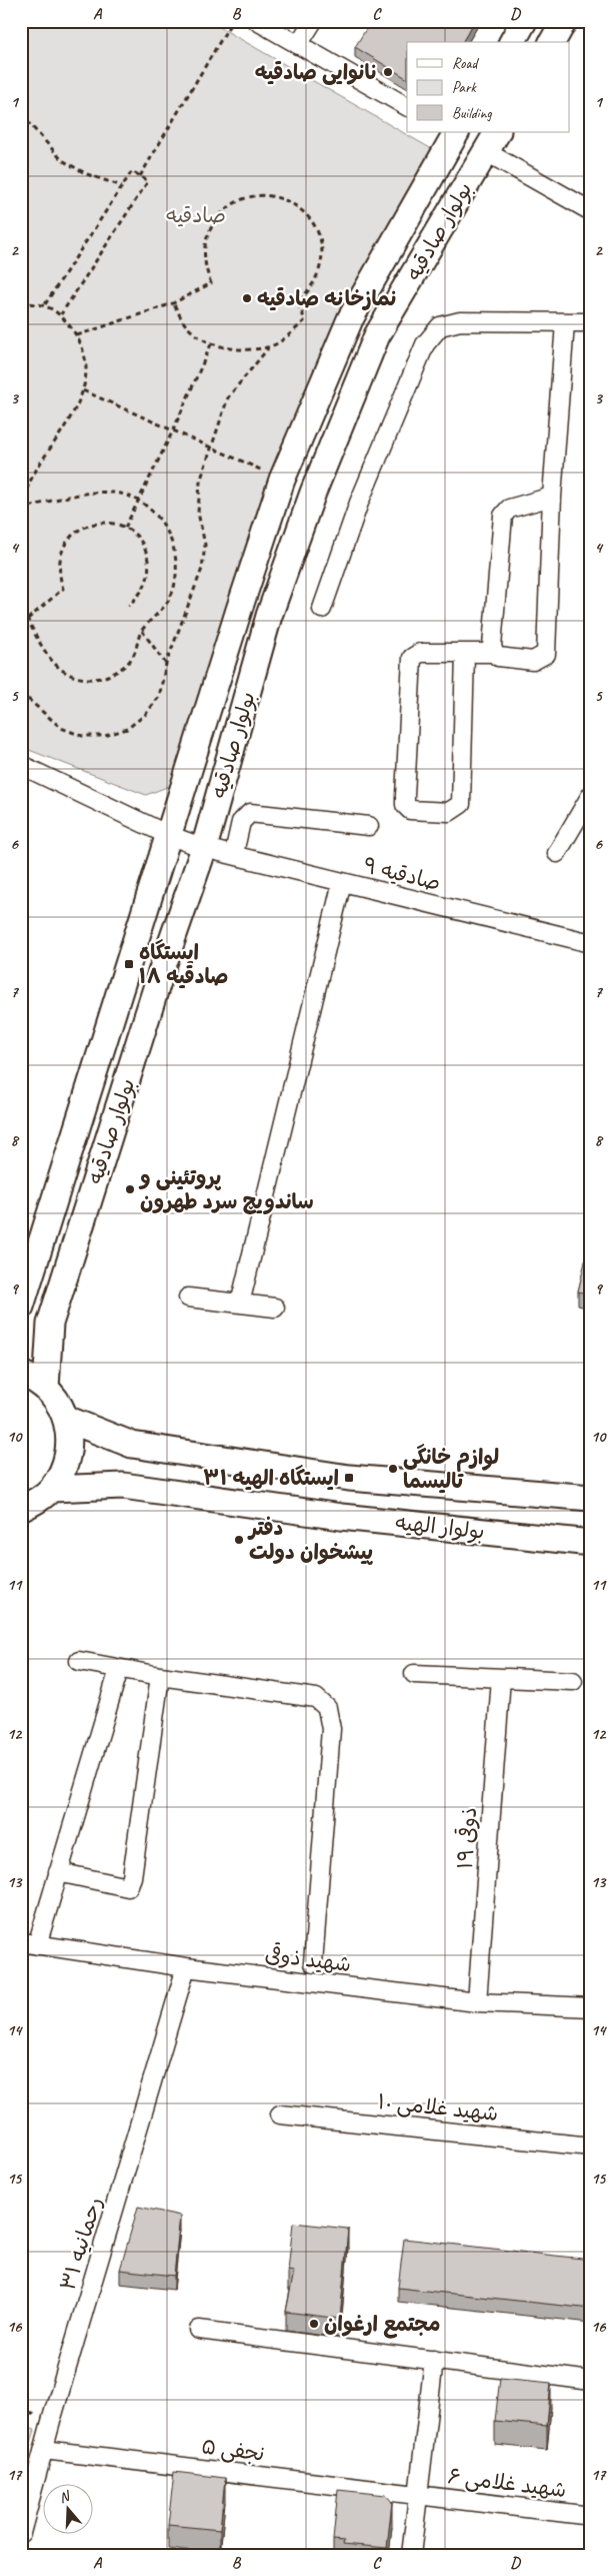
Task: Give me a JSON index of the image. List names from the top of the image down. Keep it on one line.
{"streets":{"main road":["بولوار صادقیه","بولوار الهیه"],"street":["صادقیه ۹","ذوقی ۱۹","شهید ذوقی","شهید غلامی ۱۰","رحمانیه ۳۱","نجفی ۵","شهید غلامی ۶"]},"crossings":[["بولوار صادقیه","صادقیه ۹"],["ذوقی ۱۹","شهید ذوقی"],["شهید ذوقی","رحمانیه ۳۱"],["رحمانیه ۳۱","نجفی ۵"],["نجفی ۵","شهید غلامی ۶"]],"parks":["صادقیه"],"places":{"other":["نانوایی صادقیه","نمازخانه صادقیه","پروتئینی و ساندویچ سرد طهرون","لوازم خانگی تالیسما","دفتر پیشخوان دولت","مجتمع ارغوان"],"transit":["ایستگاه صادقیه ۱۸","ایستگاه الهیه ۳۱"]},"legend":["Road","Park","Building"],"north":"top","grid":{"columns":["A","B","C","D"],"rows":["1","2","3","4","5","6","7","8","9","10","11","12","13","14","15","16","17"]}}
